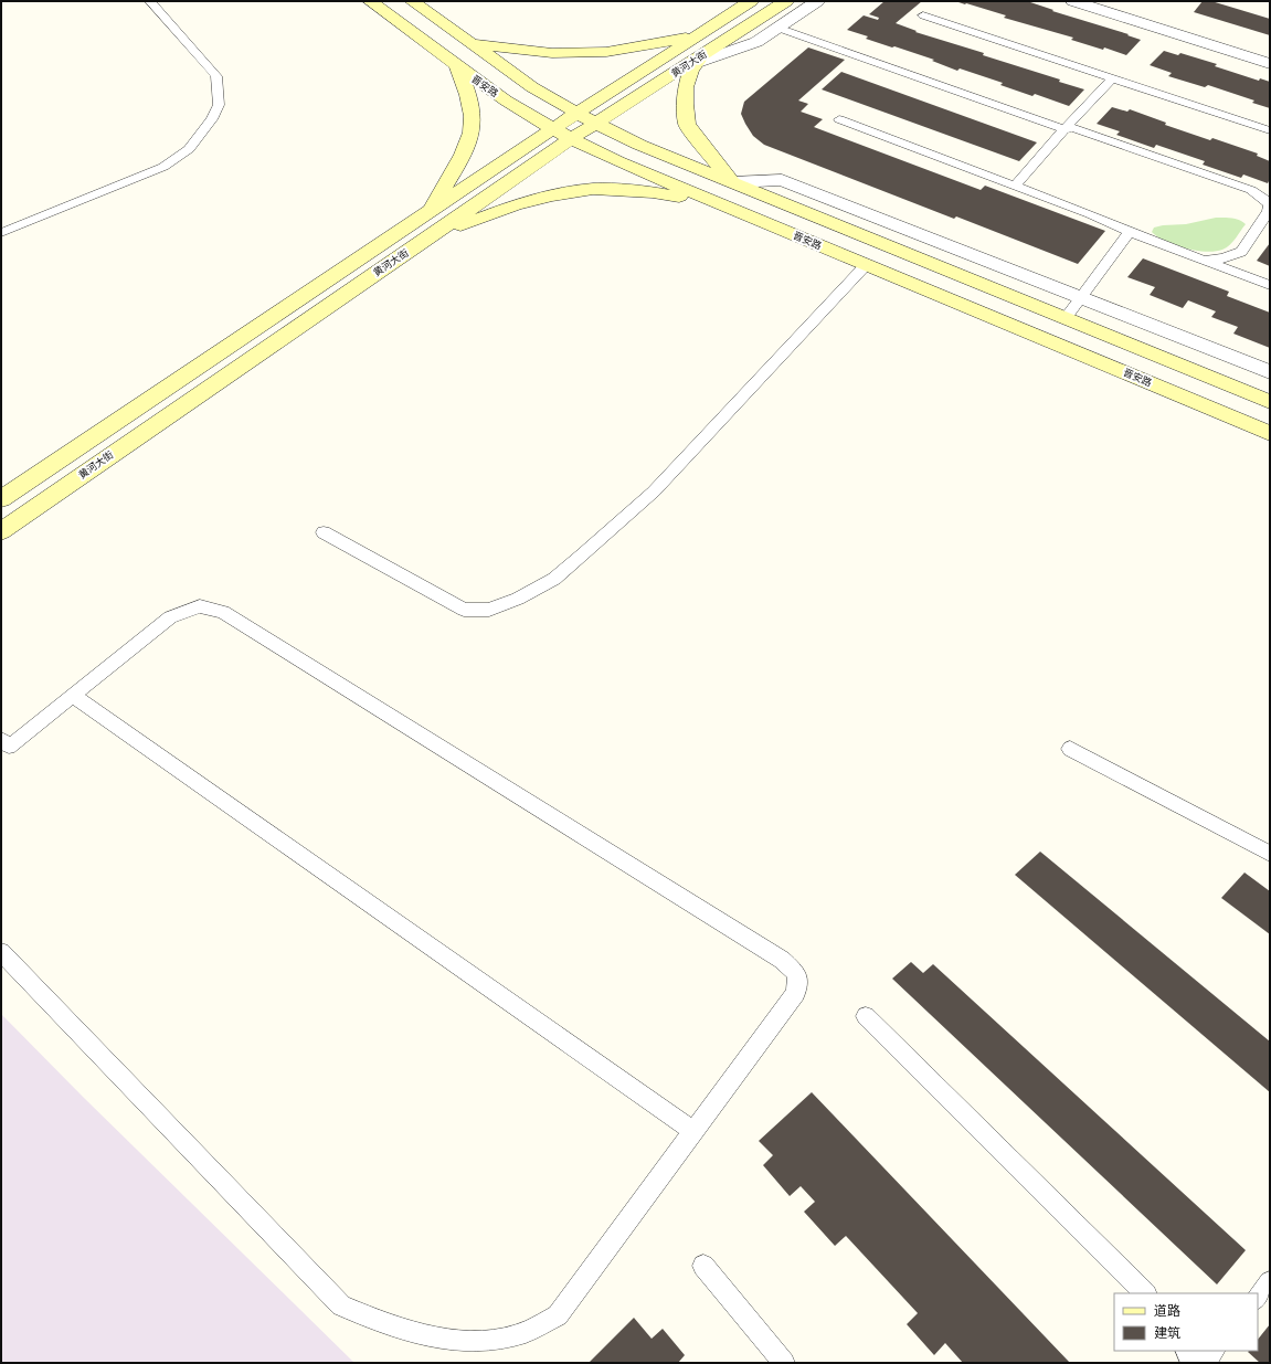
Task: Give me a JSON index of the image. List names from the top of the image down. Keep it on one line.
{"streets":{"main road":["黄河大街","晋安路"]},"crossings":[["黄河大街","晋安路"]],"legend":["道路","建筑"]}
